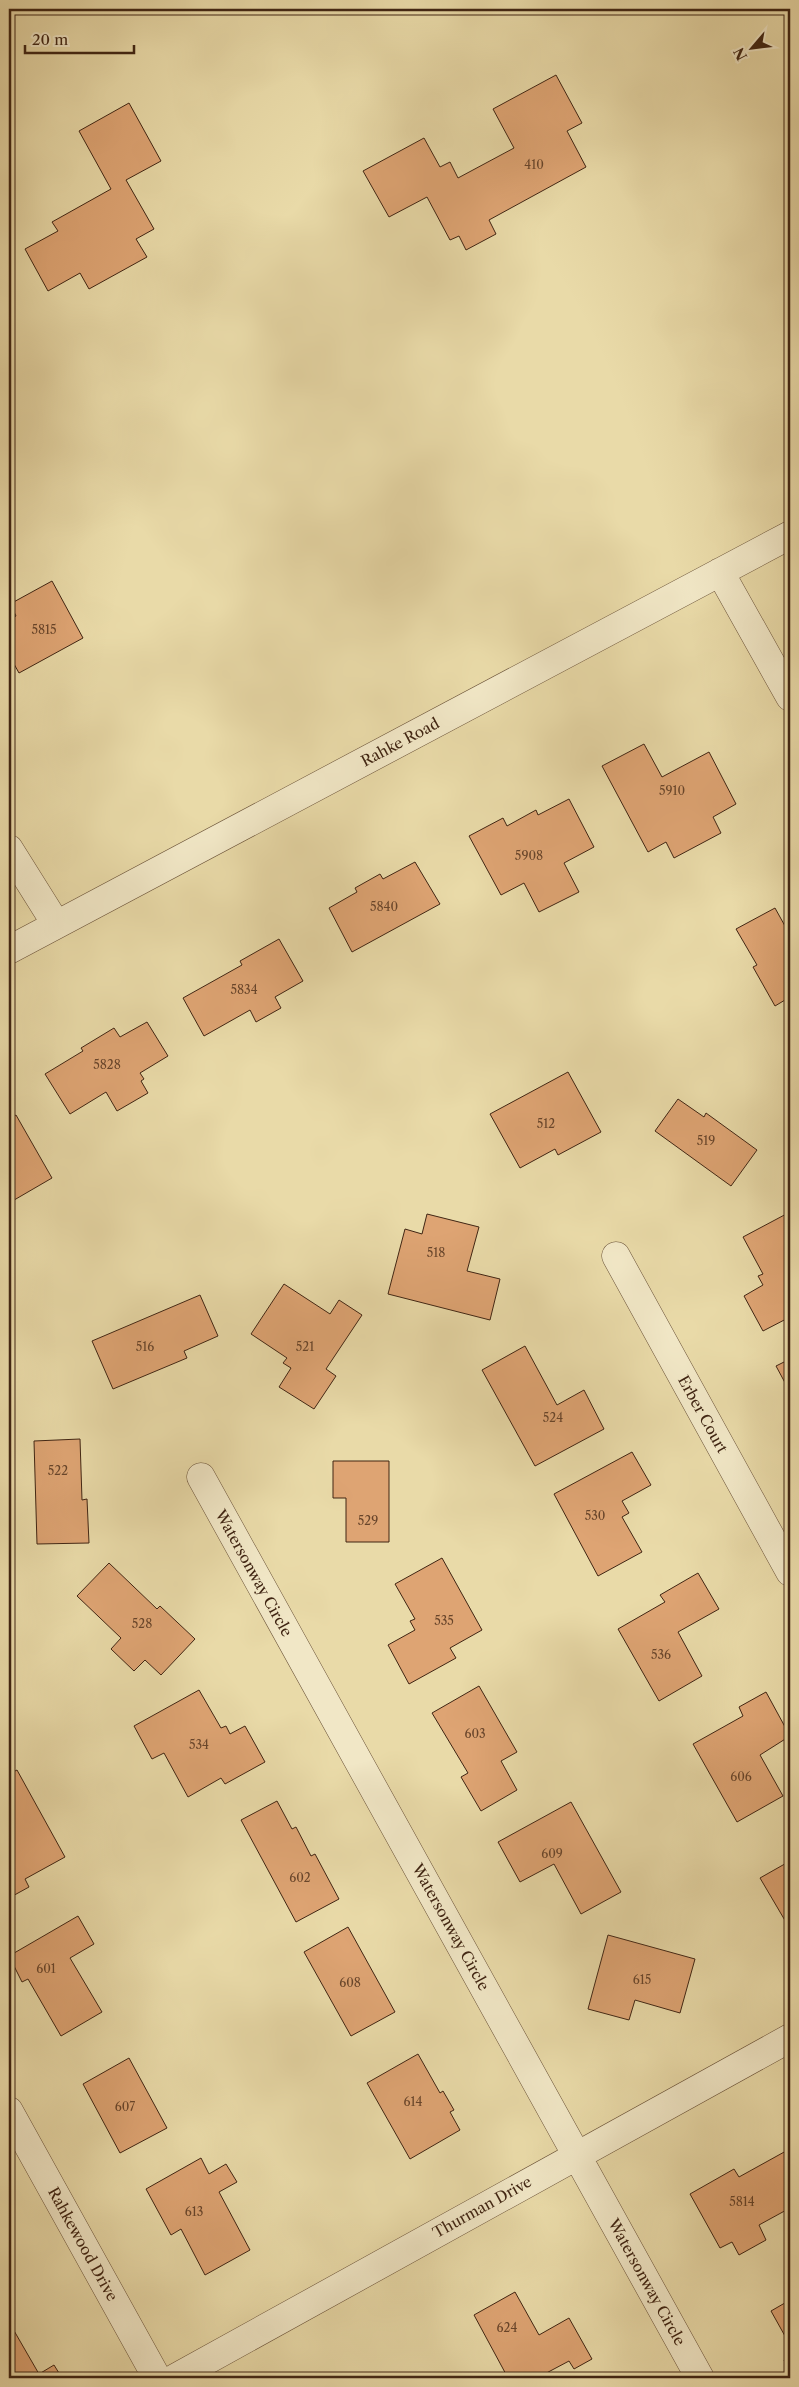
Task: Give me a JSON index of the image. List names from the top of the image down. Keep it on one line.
{"streets":{"street":["Rahke Road","Erber Court","Watersonway Circle","Thurman Drive","Rahkewood Drive"]},"crossings":[["Watersonway Circle","Thurman Drive"]],"house_numbers":["410","5815","5910","5908","5840","5834","5828","512","519","518","516","521","524","522","530","529","535","528","536","603","534","606","609","602","601","615","608","614","607","5814","613","624"],"scale_bar":"20 m","north":"bottom left"}
